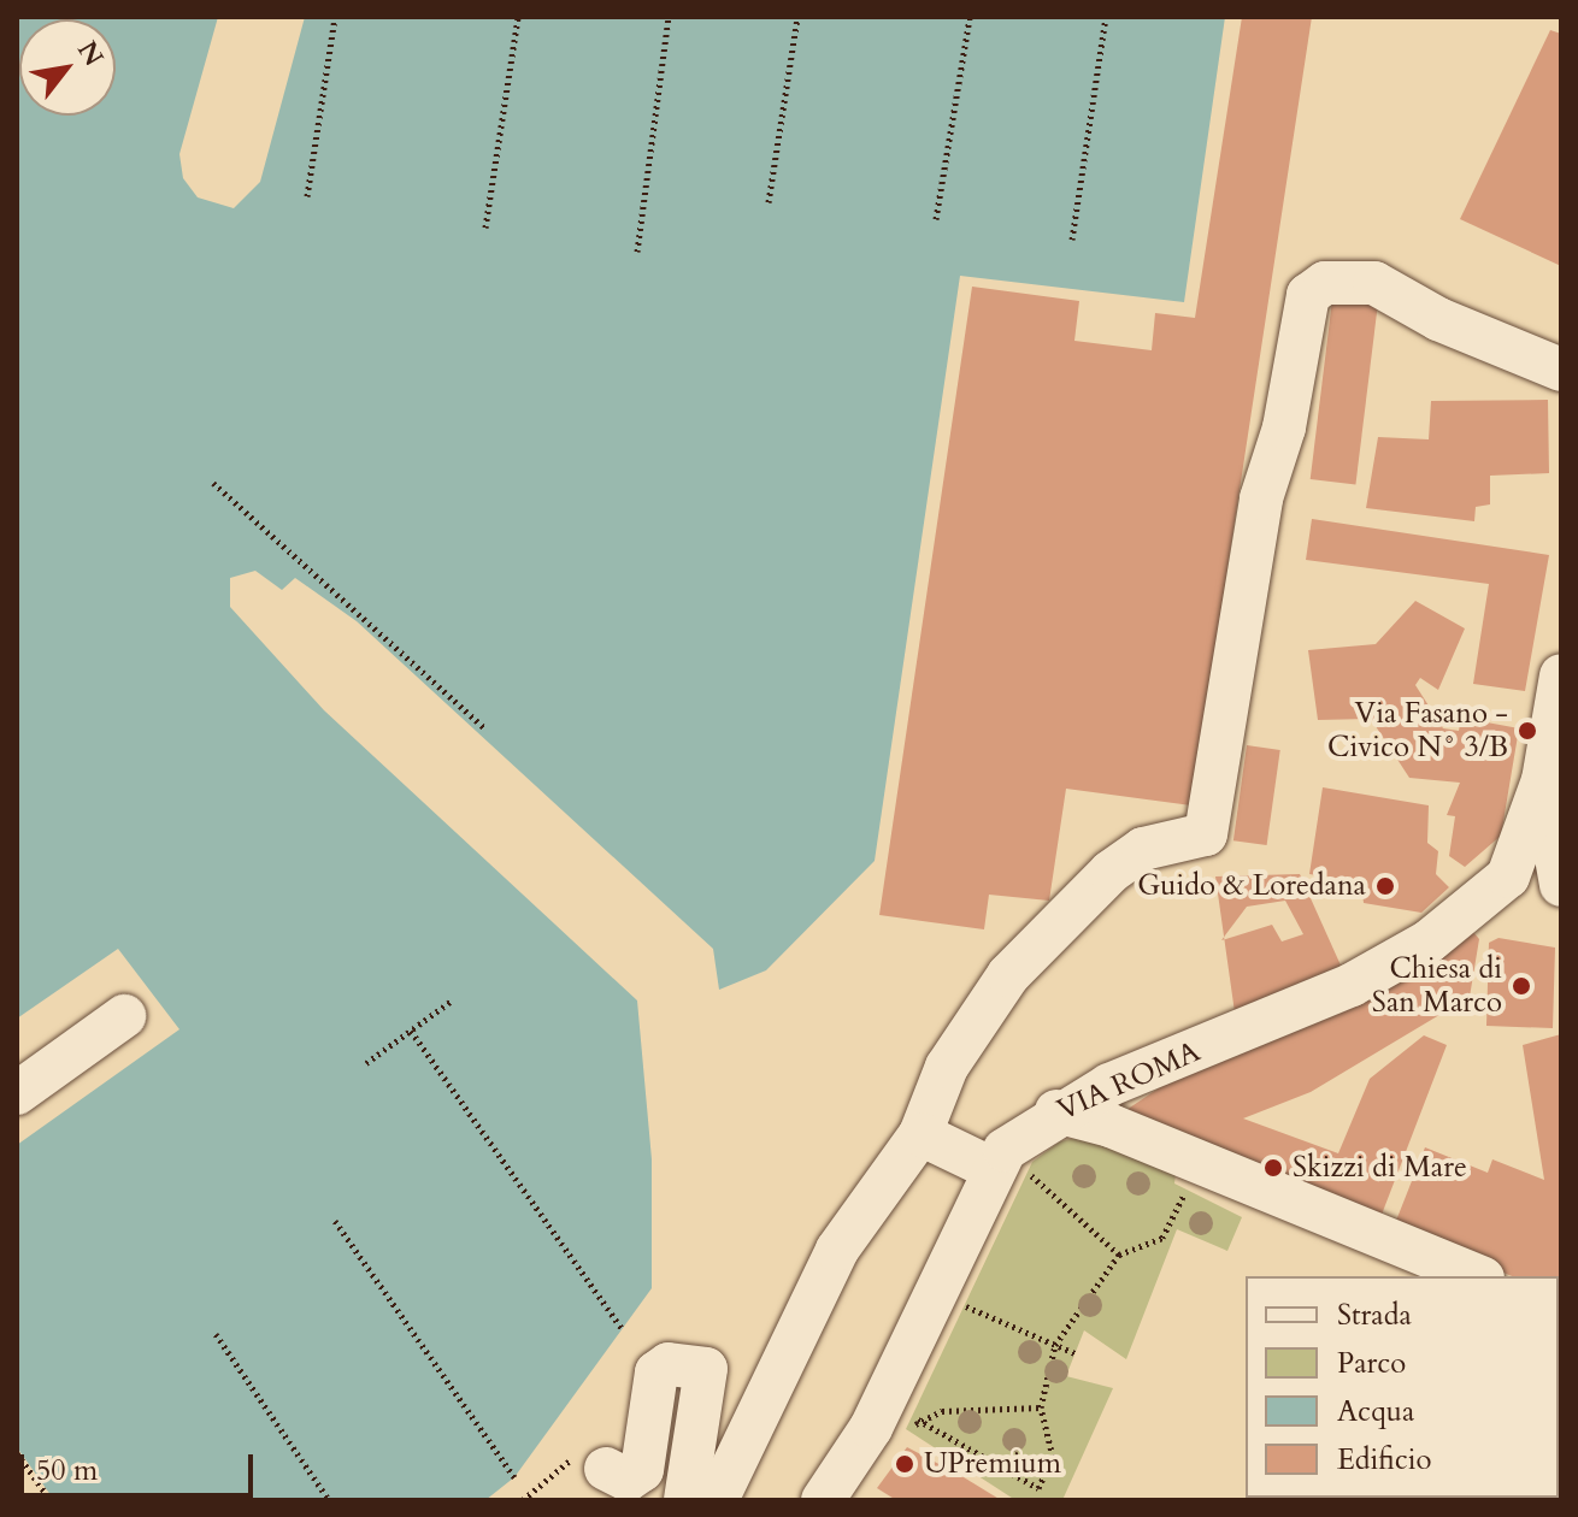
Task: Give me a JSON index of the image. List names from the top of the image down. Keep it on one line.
{"streets":{"street":["VIA ROMA"]},"places":["Via Fasano - Civico N° 3/B","Guido & Loredana","Chiesa di San Marco","Skizzi di Mare","UPremium"],"legend":["Strada","Parco","Acqua","Edificio"],"scale_bar":"50 m","north":"top right"}
